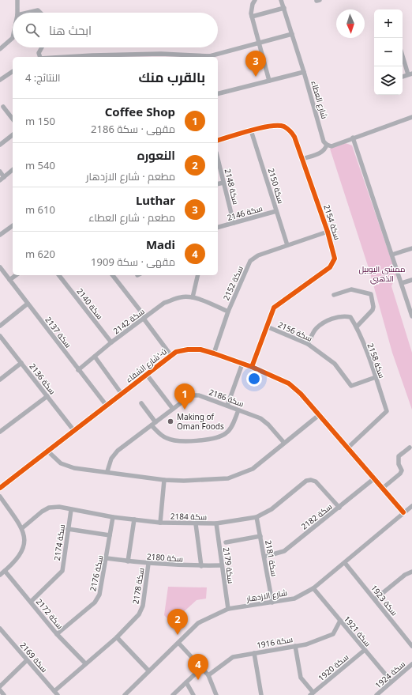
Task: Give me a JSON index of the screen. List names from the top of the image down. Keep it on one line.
{"streets":{"street":["شارع العطاء","سكة 2150","سكة 2148","سكة 2146","سكة 2154","سكة 2152","سكة 2140","سكة 2142","سكة 2156","سكة 2137","سكة 2158","شارع الشفاء'-ú","سكة 2136","سكة 2186","سكة 2184","سكة 2182","سكة 2174","سكة 2180","سكة 2181","سكة 2179","سكة 2176","سكة 2178","شارع الازدهار","سكة 1923","سكة 2172","سكة 1921","سكة 1916","سكة 2169","سكة 1920","سكة 1924"]},"crossings":[["سكة 2150","سكة 2146"],["سكة 2150","سكة 2154"],["سكة 2150","سكة 2152"],["سكة 2148","سكة 2146"],["سكة 2154","سكة 2152"],["سكة 2154","سكة 2156"],["سكة 2154","شارع الشفاء'-ú"],["سكة 2152","سكة 2142"],["سكة 2152","شارع الشفاء'-ú"],["سكة 2140","سكة 2142"],["سكة 2142","سكة 2137"],["سكة 2156","سكة 2158"],["سكة 2137","شارع الشفاء'-ú"],["سكة 2158","شارع الشفاء'-ú"],["شارع الشفاء'-ú","سكة 2136"],["شارع الشفاء'-ú","سكة 2182"],["شارع الشفاء'-ú","شارع الازدهار"],["سكة 2184","سكة 2182"],["سكة 2184","سكة 2174"],["سكة 2184","سكة 2181"],["سكة 2184","سكة 2179"],["سكة 2184","سكة 2176"],["سكة 2182","سكة 2181"],["سكة 2174","سكة 2172"],["سكة 2180","سكة 2179"],["سكة 2180","سكة 2176"],["سكة 2180","سكة 2178"],["سكة 2181","شارع الازدهار"],["سكة 2179","شارع الازدهار"],["سكة 2176","سكة 2172"],["سكة 2178","سكة 2172"],["سكة 2178","سكة 2169"],["شارع الازدهار","سكة 1923"],["شارع الازدهار","سكة 1921"],["سكة 1921","سكة 1916"],["سكة 1921","سكة 1920"],["سكة 1921","سكة 1924"]],"parks":["ممشى اليوبيل الذهبي"],"places":["Making of Oman Foods"],"north":"bottom","page":{"map_buttons":["+","−"],"search":"ابحث هنا","pins":["3","1","2","4"],"heading":["بالقرب منك","النتائج: 4"],"list":[{"mark":"1","name":"Coffee Shop","note":"مقهى · سكة 2186","value":"150 m"},{"mark":"2","name":"النعوره","note":"مطعم · شارع الازدهار","value":"540 m"},{"mark":"3","name":"Luthar","note":"مطعم · شارع العطاء","value":"610 m"},{"mark":"4","name":"Madi","note":"مقهى · سكة 1909","value":"620 m"}]}}
